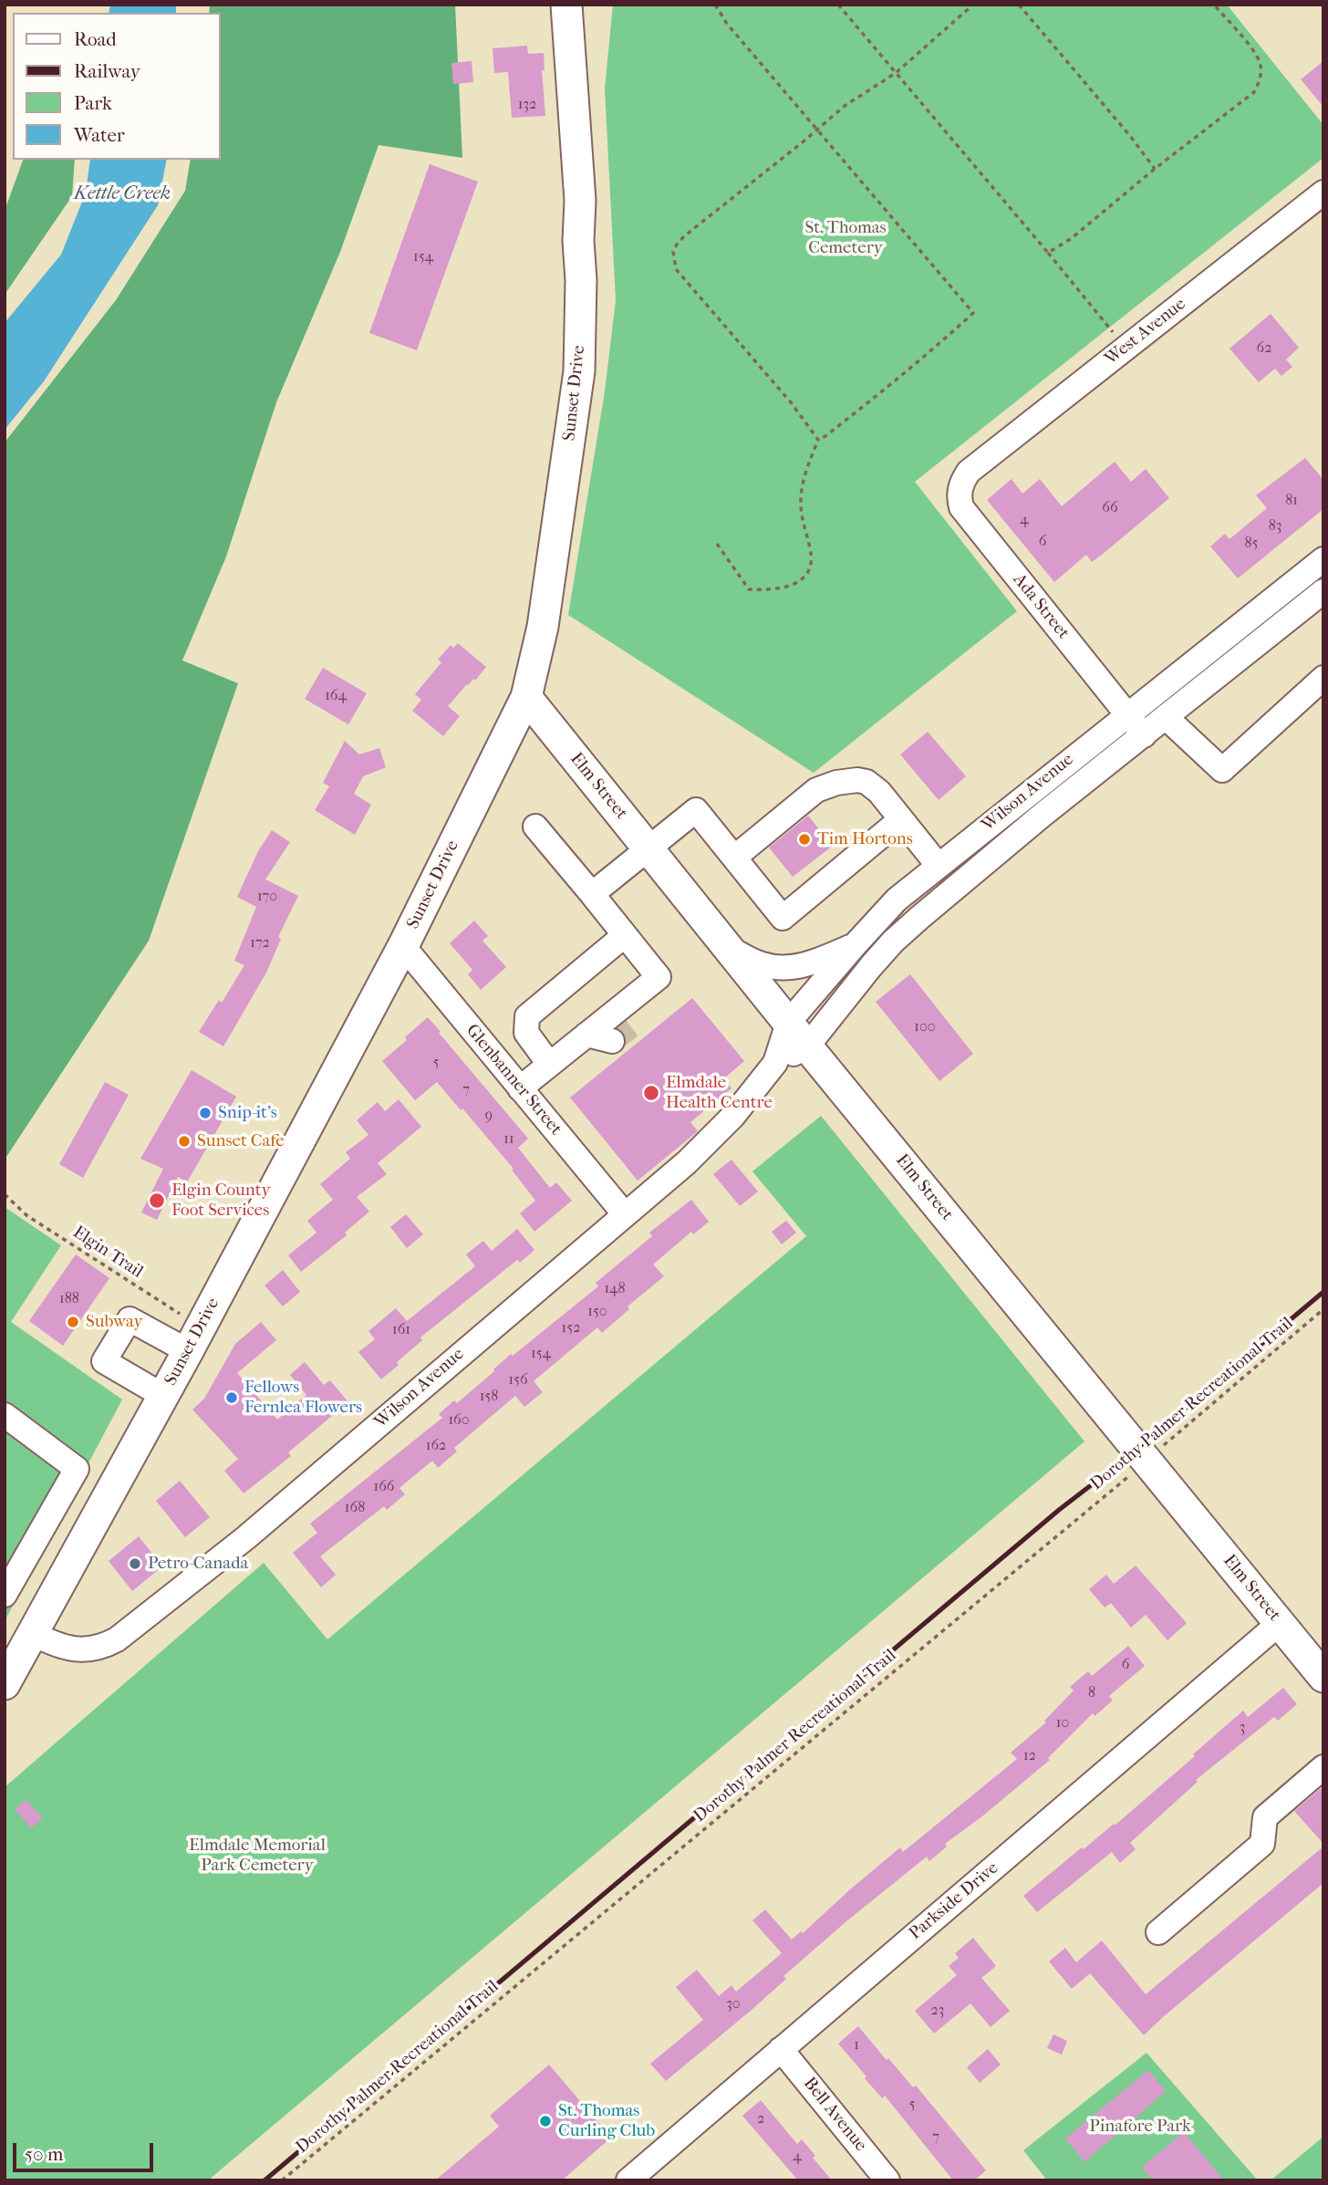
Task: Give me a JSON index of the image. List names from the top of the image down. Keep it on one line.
{"streets":{"main road":["Sunset Drive","Elm Street"],"street":["West Avenue","Ada Street","Wilson Avenue","Glenbanner Street","Parkside Drive","Bell Avenue"],"path":["Elgin Trail","Dorothy Palmer Recreational Trail"]},"crossings":[["West Avenue","Ada Street"],["Sunset Drive","Elm Street"],["Sunset Drive","Wilson Avenue"],["Sunset Drive","Glenbanner Street"],["Sunset Drive","Elgin Trail"],["Ada Street","Wilson Avenue"],["Elm Street","Wilson Avenue"],["Elm Street","Dorothy Palmer Recreational Trail"],["Elm Street","Parkside Drive"],["Wilson Avenue","Glenbanner Street"],["Parkside Drive","Bell Avenue"]],"water":["Kettle Creek"],"parks":["St. Thomas Cemetery","Elmdale Memorial Park Cemetery","Pinafore Park"],"places":["Tim Hortons","Elmdale Health Centre","Snip-it's","Sunset Cafe","Elgin County Foot Services","Subway","Fellows Fernlea Flowers","Petro-Canada","St. Thomas Curling Club"],"house_numbers":["132","154","62","81","66","4","83","6","85","164","170","172","100","5","7","9","11","148","188","150","152","161","154","156","158","160","162","166","168","6","8","10","3","12","30","23","1","5","2","7","4"],"legend":["Road","Railway","Park","Water"],"scale_bar":"50 m"}
